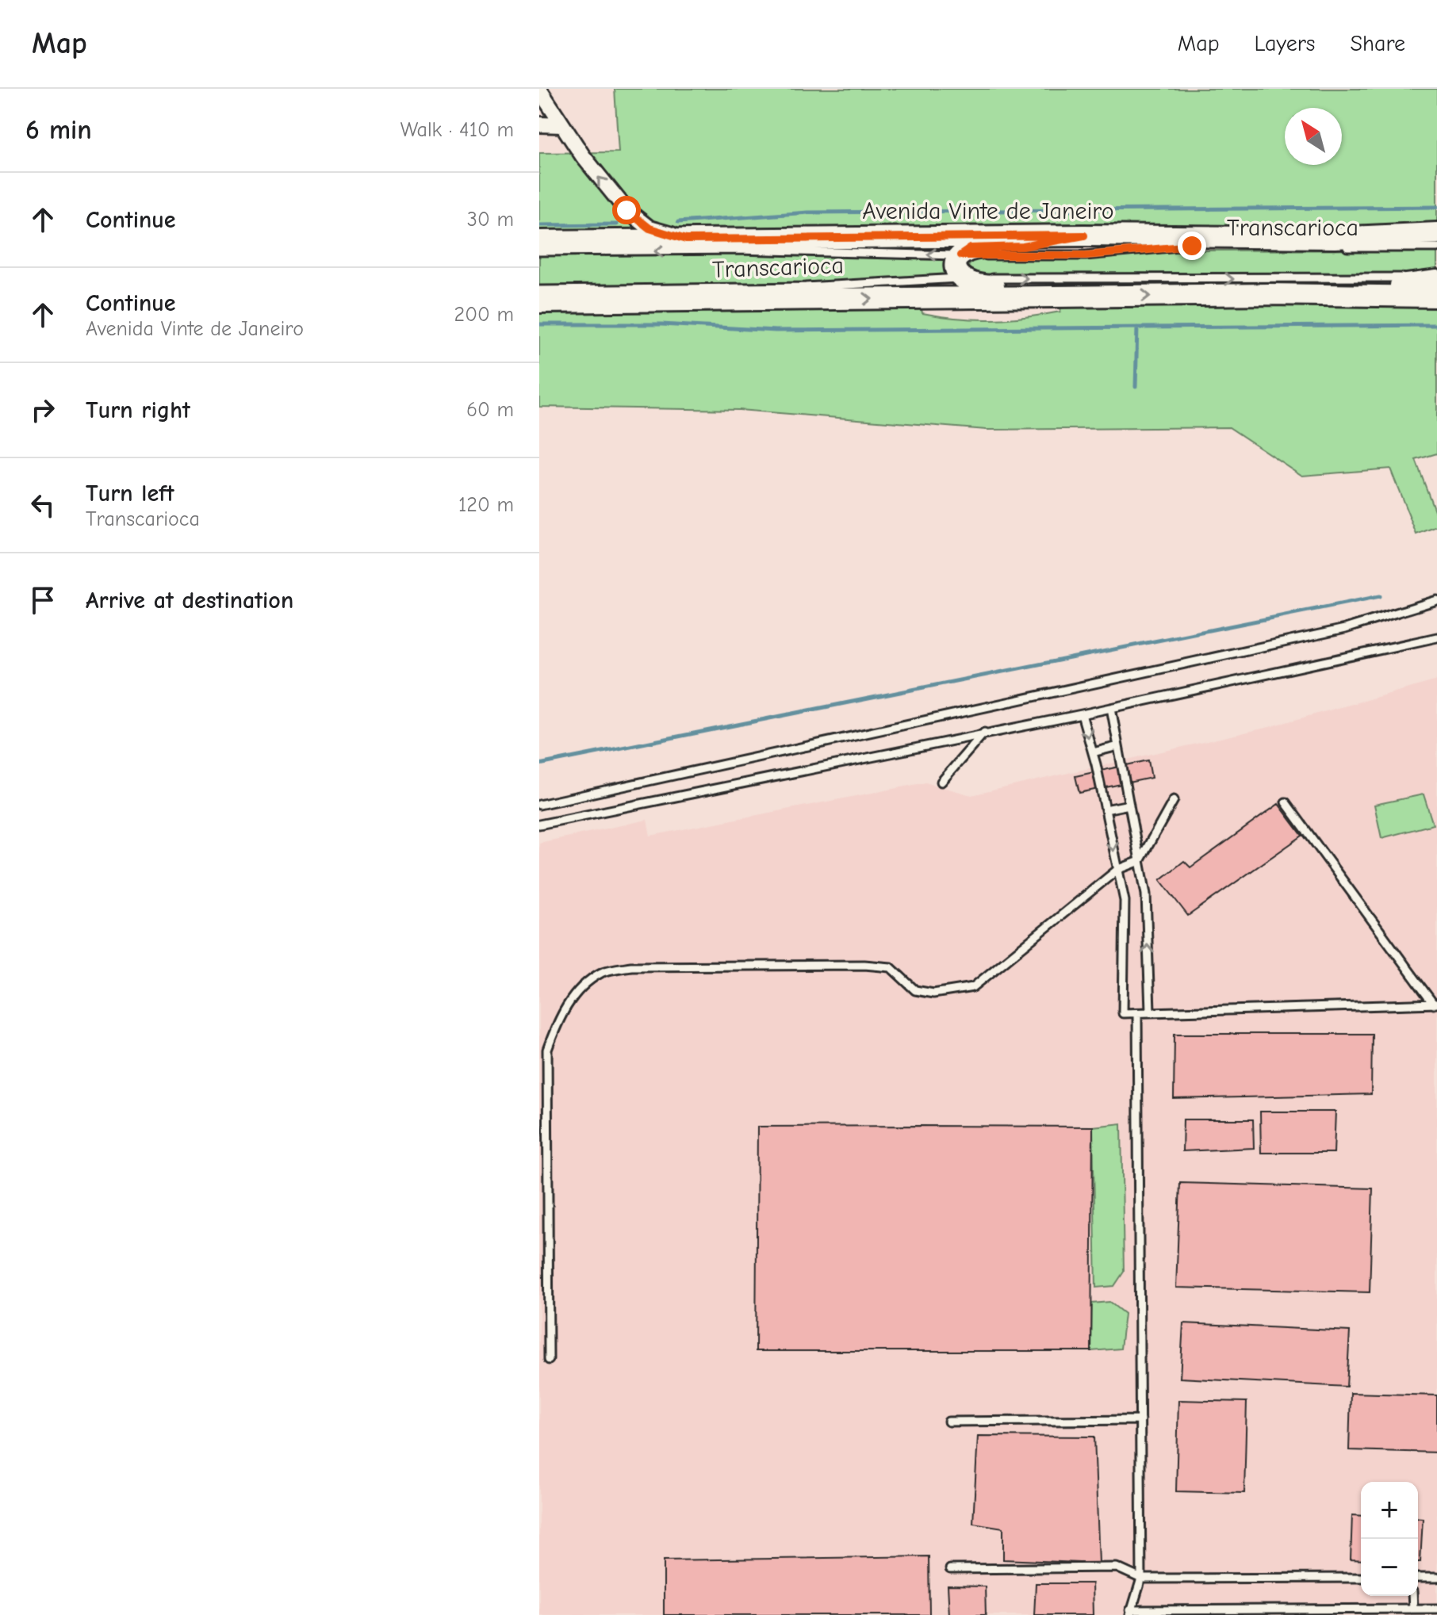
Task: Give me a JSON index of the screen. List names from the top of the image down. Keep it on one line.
{"streets":{"street":["Avenida Vinte de Janeiro"],"lane":["Transcarioca"]},"crossings":[["Avenida Vinte de Janeiro","Transcarioca"]],"north":"top left","page":{"header":"Map","nav":["Map","Layers","Share"],"heading":["6 min","Walk · 410 m"],"list":[["Continue","30 m"],["Continue","Avenida Vinte de Janeiro","200 m"],["Turn right","60 m"],["Turn left","Transcarioca","120 m"],"Arrive at destination"],"map_buttons":["+","−"]}}
